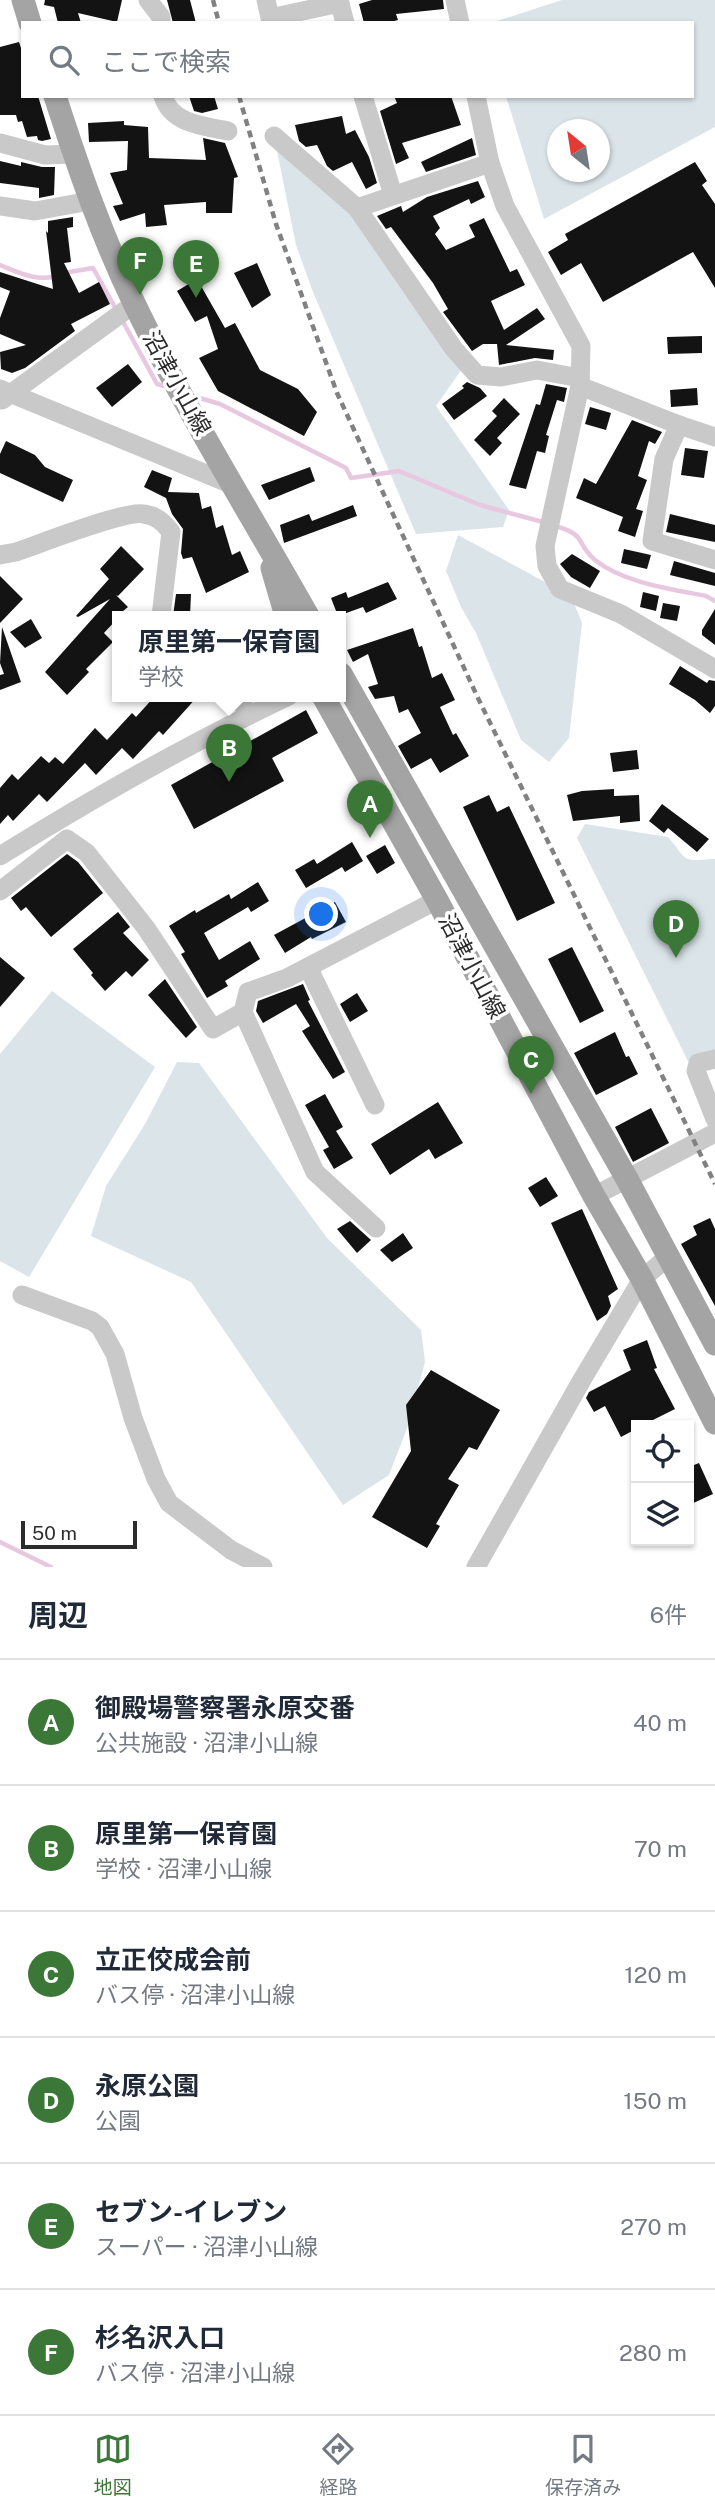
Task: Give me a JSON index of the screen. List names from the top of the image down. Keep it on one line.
{"streets":{"main road":["沼津小山線"]},"scale_bar":"50 m","north":"top left","page":{"search":"ここで検索","pins":["F","E","B","A","D","C"],"popup":["原里第一保育園","学校"],"scale":"50 m","heading":["周辺","6件"],"list":[{"mark":"A","name":"御殿場警察署永原交番","note":"公共施設 · 沼津小山線","value":"40 m"},{"mark":"B","name":"原里第一保育園","note":"学校 · 沼津小山線","value":"70 m"},{"mark":"C","name":"立正佼成会前","note":"バス停 · 沼津小山線","value":"120 m"},{"mark":"D","name":"永原公園","note":"公園","value":"150 m"},{"mark":"E","name":"セブン-イレブン","note":"スーパー · 沼津小山線","value":"270 m"},{"mark":"F","name":"杉名沢入口","note":"バス停 · 沼津小山線","value":"280 m"}],"nav":["地図","経路","保存済み"]}}
